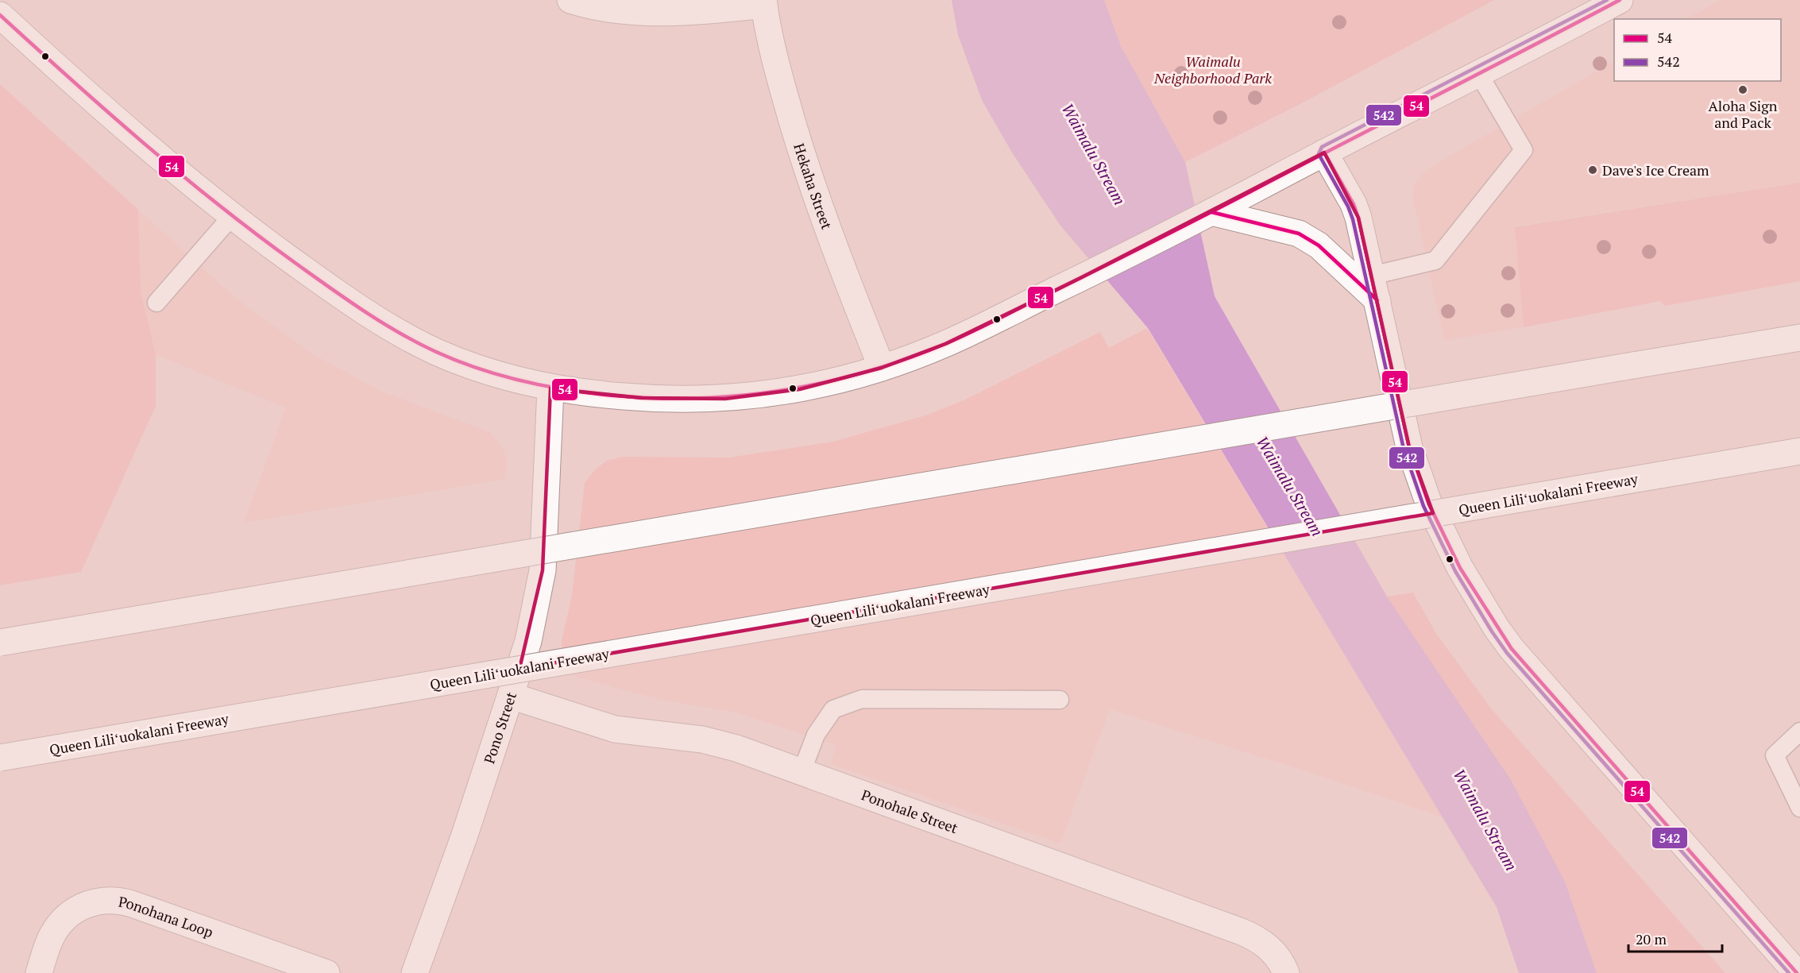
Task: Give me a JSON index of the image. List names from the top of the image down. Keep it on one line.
{"streets":{"main road":["Hekaha Street","Queen Liliʻuokalani Freeway","Pono Street","Ponohale Street","Ponohana Loop"]},"crossings":[["Pono Street","Ponohale Street"]],"water":["Waimalu Stream"],"parks":["Waimalu Neighborhood Park"],"places":["Aloha Sign and Pack","Dave's Ice Cream"],"lines":["transit line 54","transit line 542"],"legend":["54","542"],"scale_bar":"20 m"}
